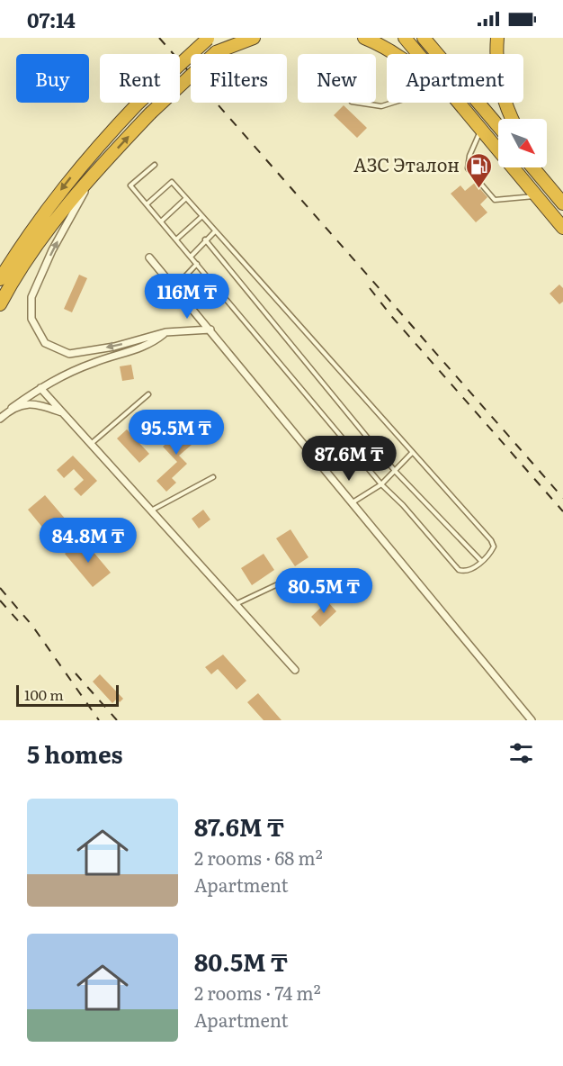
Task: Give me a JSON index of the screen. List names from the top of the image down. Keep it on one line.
{"places":{"fuel station":["АЗС Эталон"]},"scale_bar":"100 m","north":"bottom right","page":{"status":"07:14","chip":["Buy","Rent","Filters","New","Apartment"],"price":["116M ₸","95.5M ₸","87.6M ₸","84.8M ₸","80.5M ₸"],"scale":"100 m","heading":"5 homes","list":[{"name":"87.6M ₸","note":"2 rooms · 68 m² · Apartment"},{"name":"80.5M ₸","note":"2 rooms · 74 m² · Apartment"}]}}
